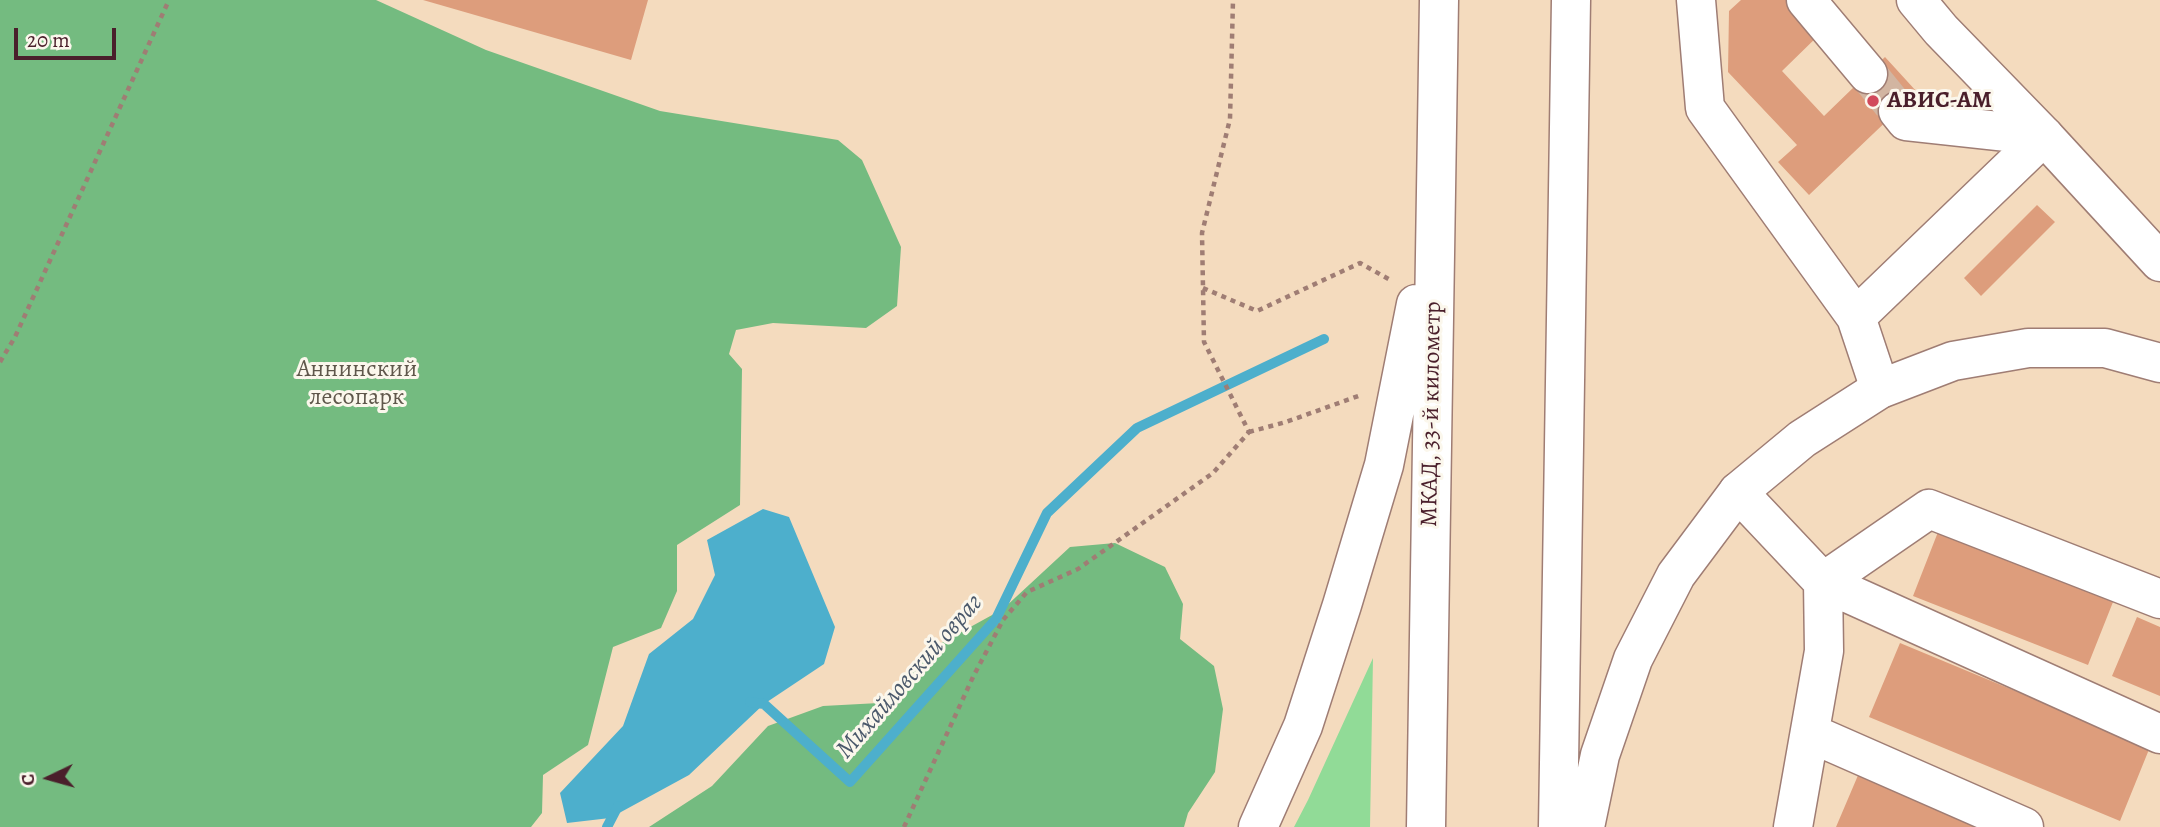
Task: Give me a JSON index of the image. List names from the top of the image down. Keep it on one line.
{"streets":{"main road":["МКАД, 33-й километр"]},"water":["Михайловский овраг"],"parks":["Аннинский лесопарк"],"places":["АВИС-АМ"],"scale_bar":"20 m","north":"left"}
